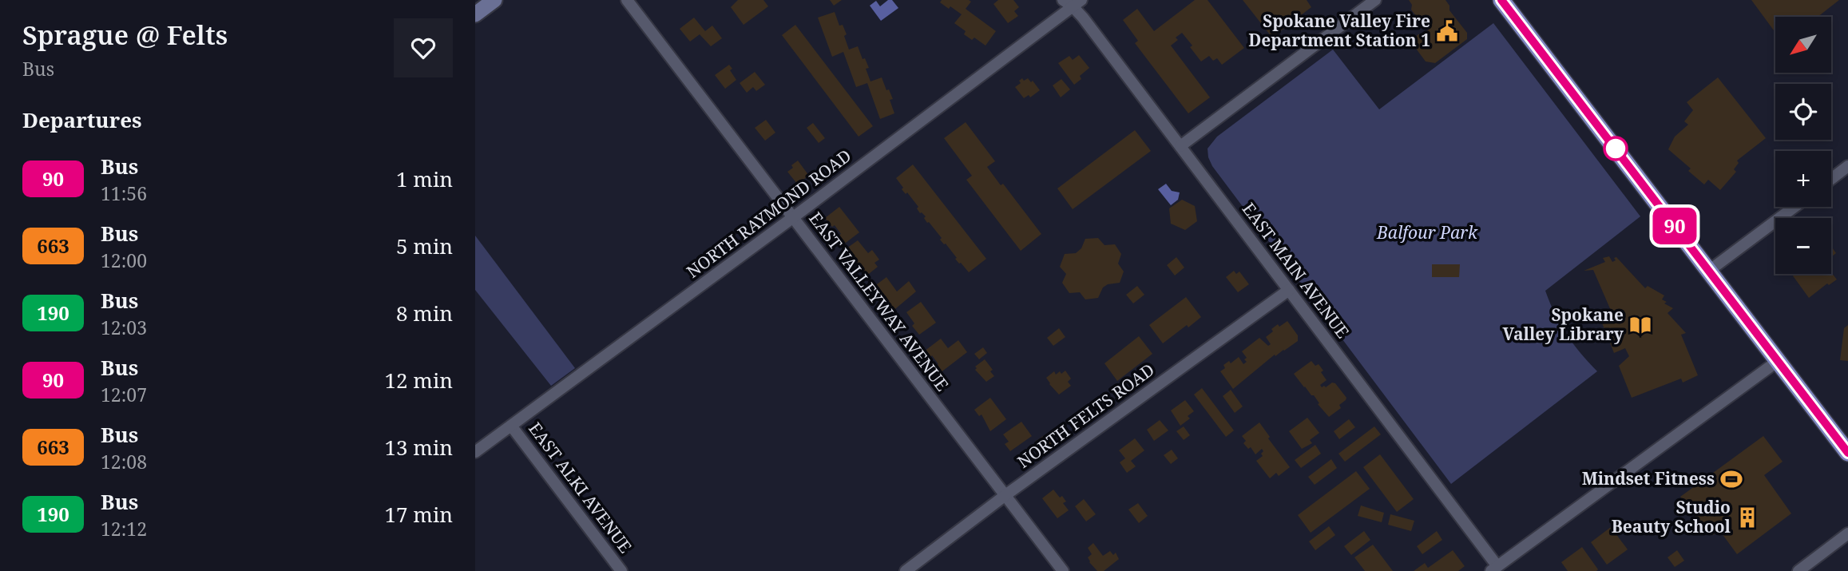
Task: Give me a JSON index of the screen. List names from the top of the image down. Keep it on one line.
{"streets":{"street":["NORTH RAYMOND ROAD","EAST MAIN AVENUE","EAST VALLEYWAY AVENUE","NORTH FELTS ROAD","EAST ALKI AVENUE"]},"crossings":[["NORTH RAYMOND ROAD","EAST MAIN AVENUE"],["NORTH RAYMOND ROAD","EAST VALLEYWAY AVENUE"],["NORTH RAYMOND ROAD","EAST ALKI AVENUE"],["EAST MAIN AVENUE","NORTH FELTS ROAD"],["EAST VALLEYWAY AVENUE","NORTH FELTS ROAD"]],"parks":["Balfour Park"],"places":{"public building":["Spokane Valley Fire Department Station 1"],"library":["Spokane Valley Library"],"sports":["Mindset Fitness"],"building":["Studio Beauty School"]},"lines":["bus line 90"],"north":"bottom left","page":{"heading":[["Sprague @ Felts","Bus"],"Departures"],"on_map":"90","map_buttons":["+","−"],"list":[{"mark":"90","name":"Bus","note":"11:56","value":"1 min"},{"mark":"663","name":"Bus","note":"12:00","value":"5 min"},{"mark":"190","name":"Bus","note":"12:03","value":"8 min"},{"mark":"90","name":"Bus","note":"12:07","value":"12 min"},{"mark":"663","name":"Bus","note":"12:08","value":"13 min"},{"mark":"190","name":"Bus","note":"12:12","value":"17 min"}]}}
